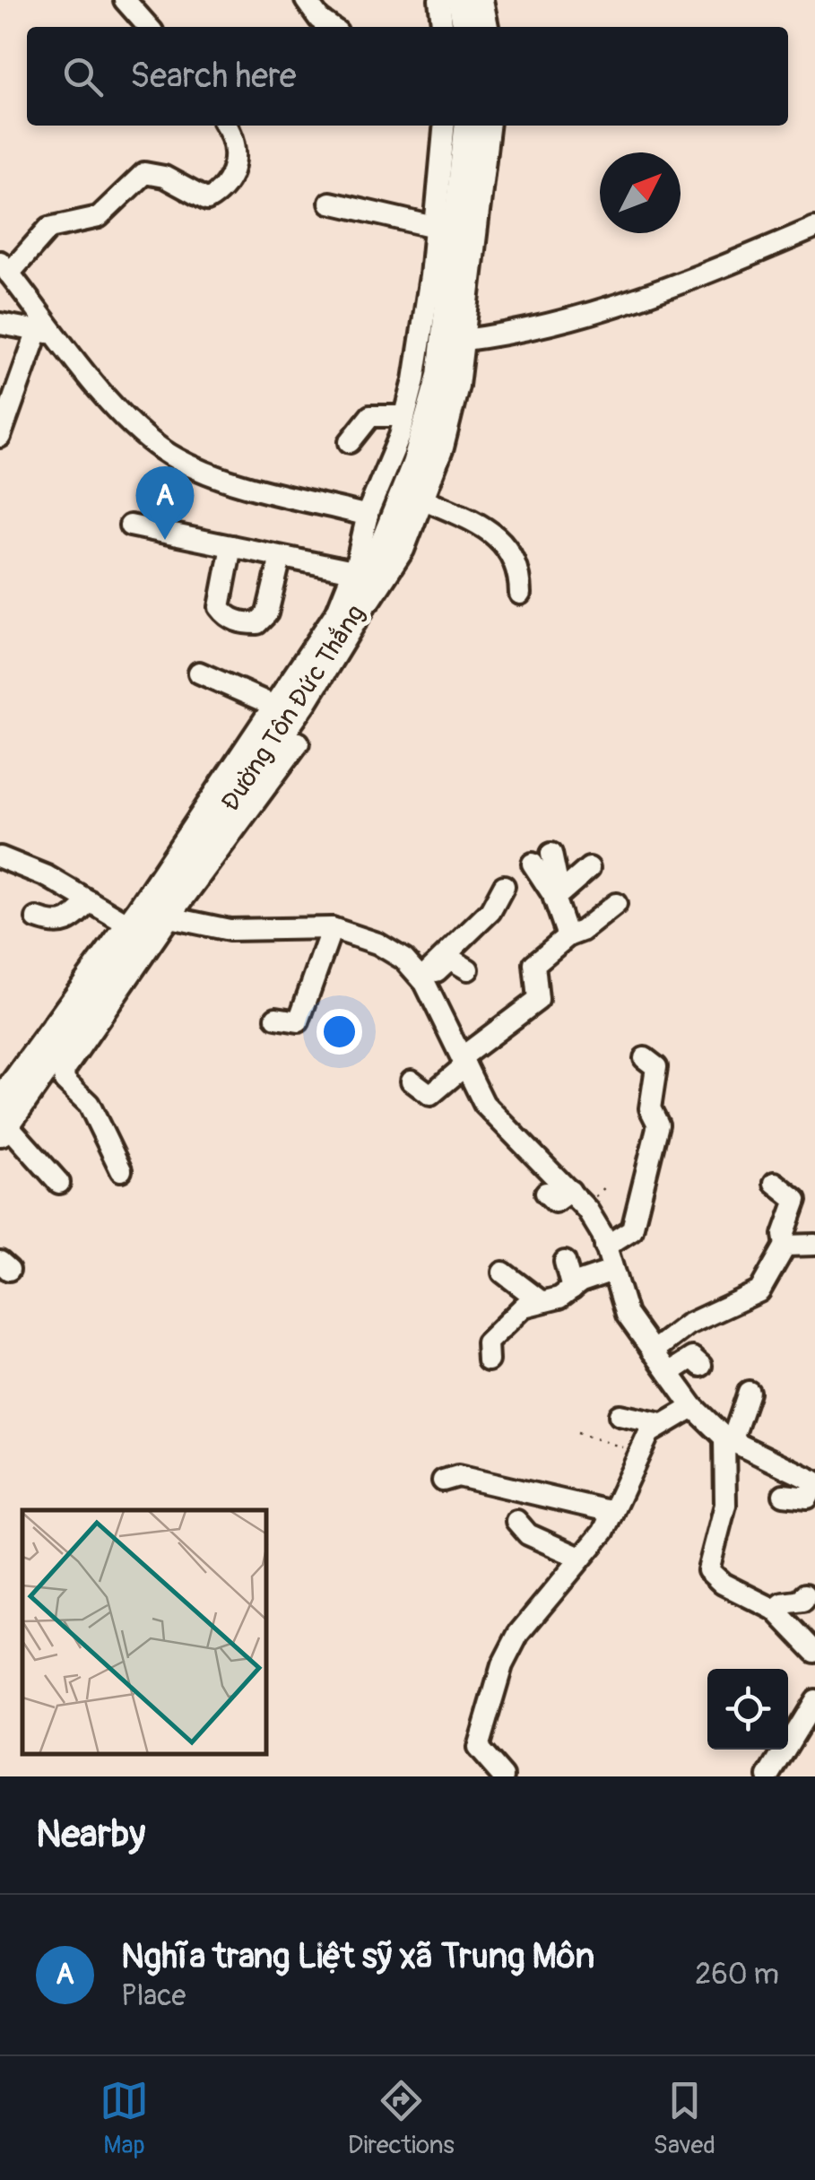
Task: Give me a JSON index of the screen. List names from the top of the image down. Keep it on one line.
{"streets":{"highway":["Đường Tôn Đức Thắng"]},"north":"top right","page":{"search":"Search here","pins":"A","heading":"Nearby","list":[{"mark":"A","name":"Nghĩa trang Liệt sỹ xã Trung Môn","note":"Place","value":"260 m"}],"nav":["Map","Directions","Saved"]}}
